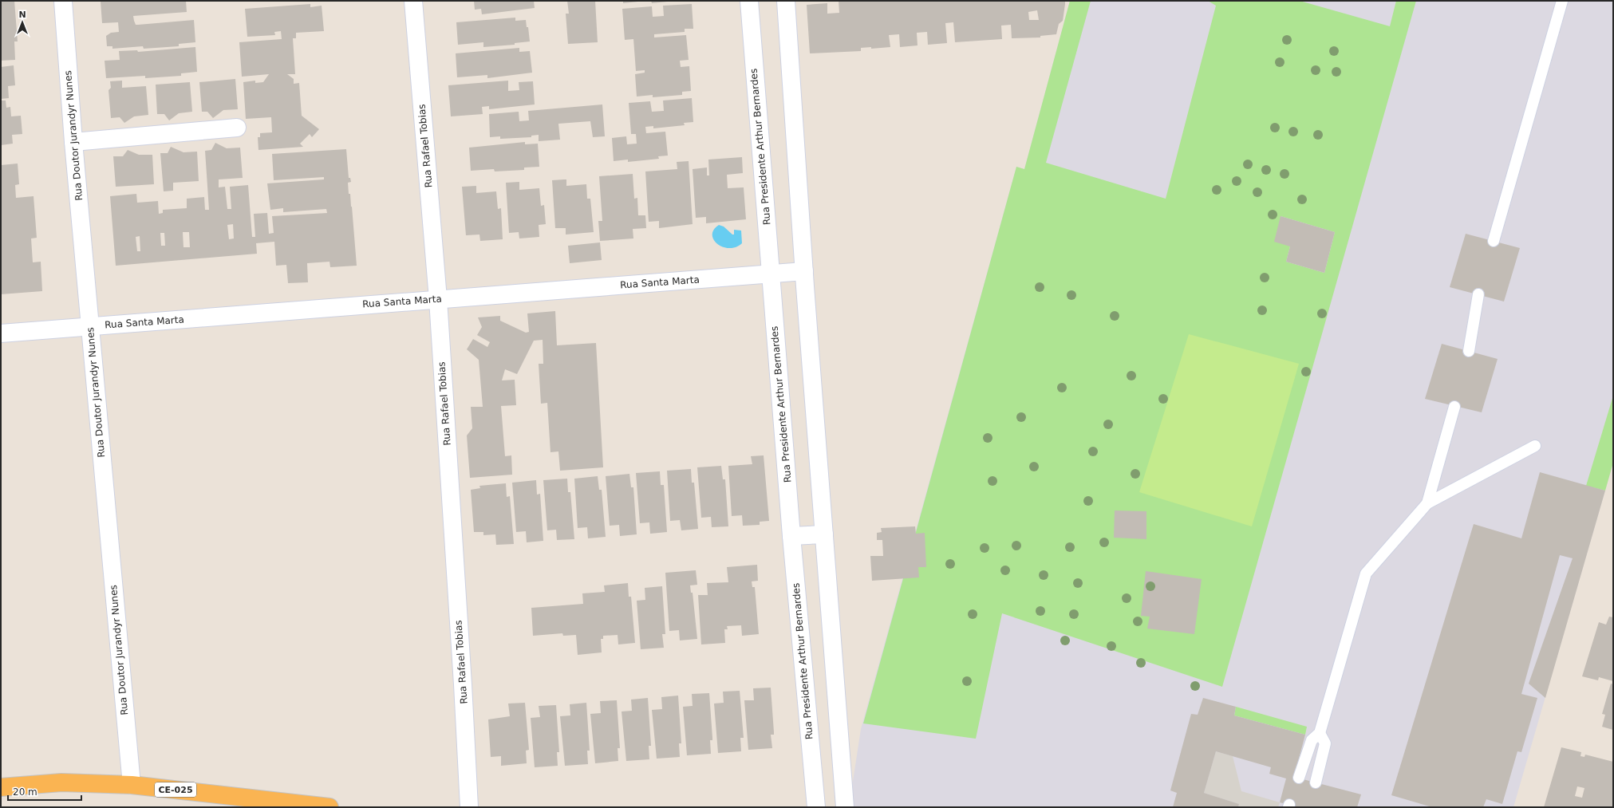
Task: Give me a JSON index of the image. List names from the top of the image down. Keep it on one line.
{"streets":{"highway":["CE-025"],"street":["Rua Doutor Jurandyr Nunes","Rua Rafael Tobias","Rua Presidente Arthur Bernardes","Rua Santa Marta"]},"crossings":[["Rua Doutor Jurandyr Nunes","Rua Santa Marta"],["Rua Doutor Jurandyr Nunes","CE-025"],["Rua Rafael Tobias","Rua Santa Marta"],["Rua Presidente Arthur Bernardes","Rua Santa Marta"]],"scale_bar":"20 m","north":"top"}
